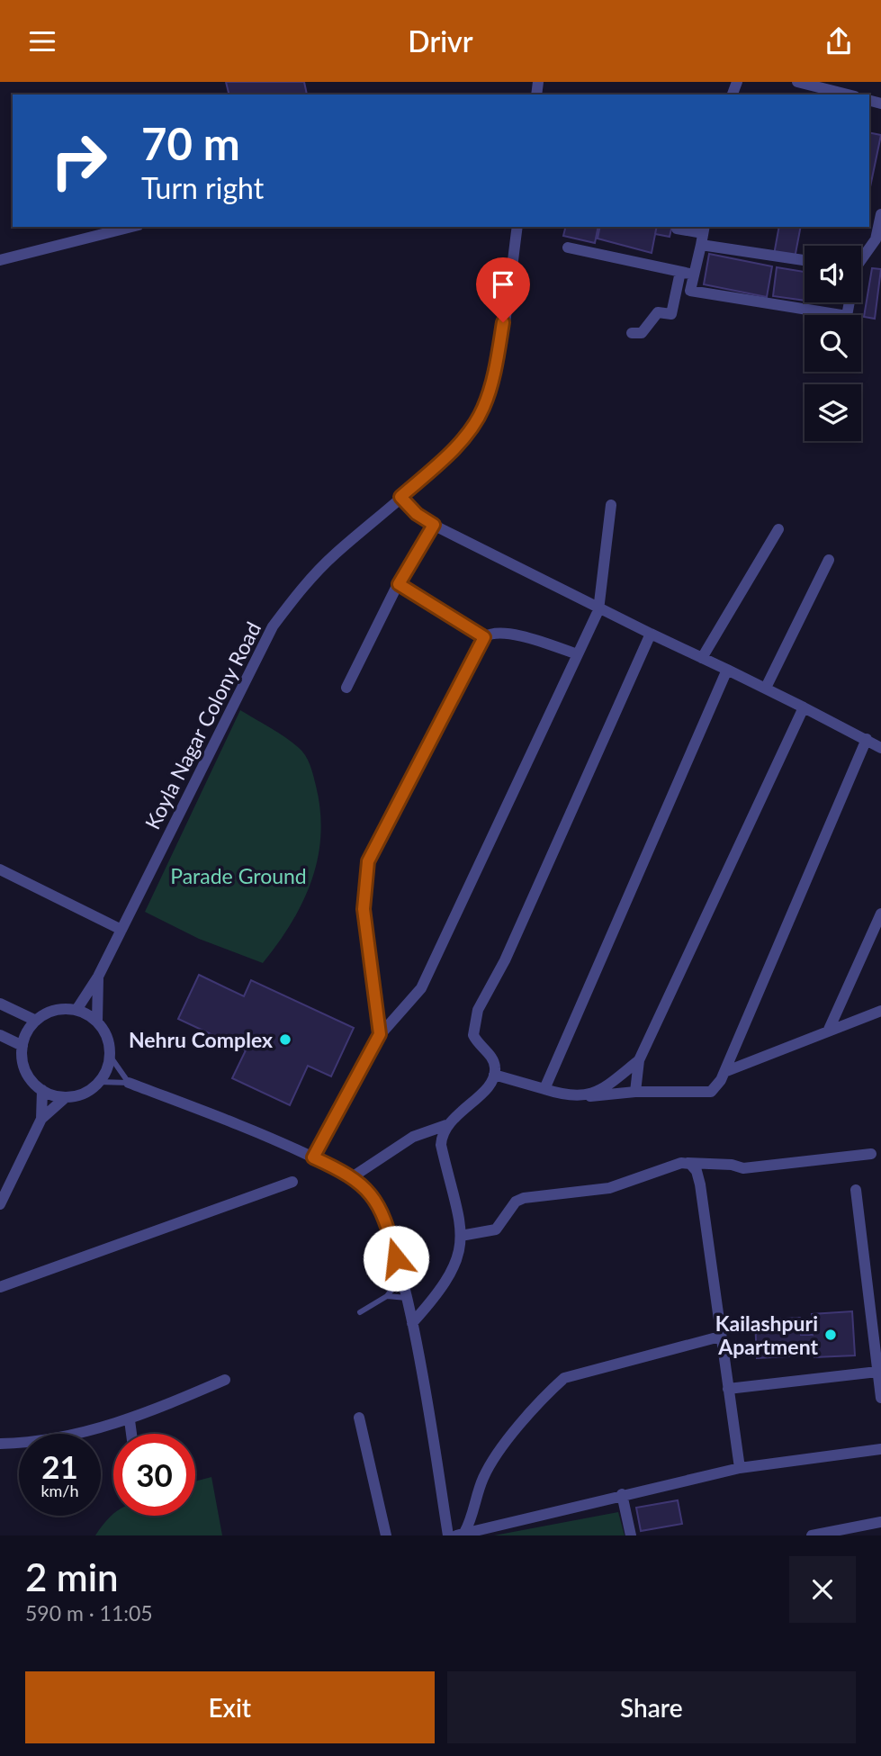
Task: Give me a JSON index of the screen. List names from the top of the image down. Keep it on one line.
{"streets":{"street":["Koyla Nagar Colony Road"]},"parks":["Parade Ground"],"places":["Nehru Complex","Kailashpuri Apartment"],"page":{"header":"Drivr","turn":["70 m","Turn right"],"speed":"21 km/h","limit":"30","heading":["2 min","590 m · 11:05"],"buttons":["Exit","Share"]}}
